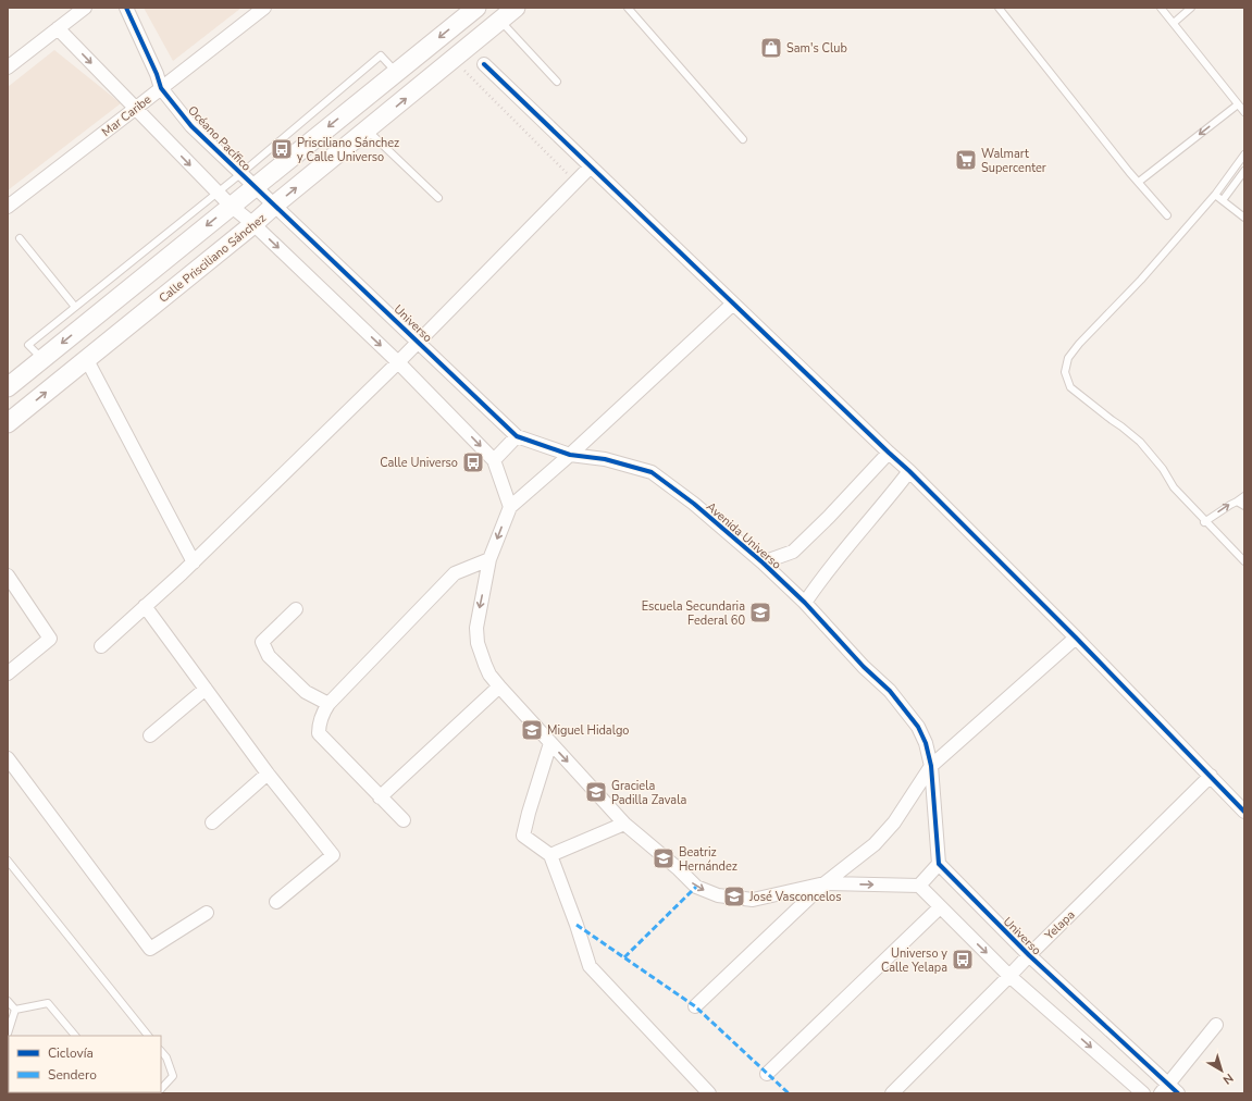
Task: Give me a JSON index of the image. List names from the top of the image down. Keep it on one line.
{"streets":{"main road":["Calle Prisciliano Sánchez"],"street":["Mar Caribe","Océano Pacífico","Universo","Avenida Universo","Yelapa"]},"crossings":[["Mar Caribe","Océano Pacífico"],["Océano Pacífico","Universo"],["Calle Prisciliano Sánchez","Universo"],["Universo","Avenida Universo"],["Universo","Yelapa"]],"places":{"shop":["Sam's Club"],"bus stop":["Prisciliano Sánchez y Calle Universo","Calle Universo","Universo y Calle Yelapa"],"supermarket":["Walmart Supercenter"],"school or university":["Escuela Secundaria Federal 60","Miguel Hidalgo","Graciela Padilla Zavala","Beatriz Hernández","José Vasconcelos"]},"legend":["Ciclovía","Sendero"],"north":"bottom right"}
